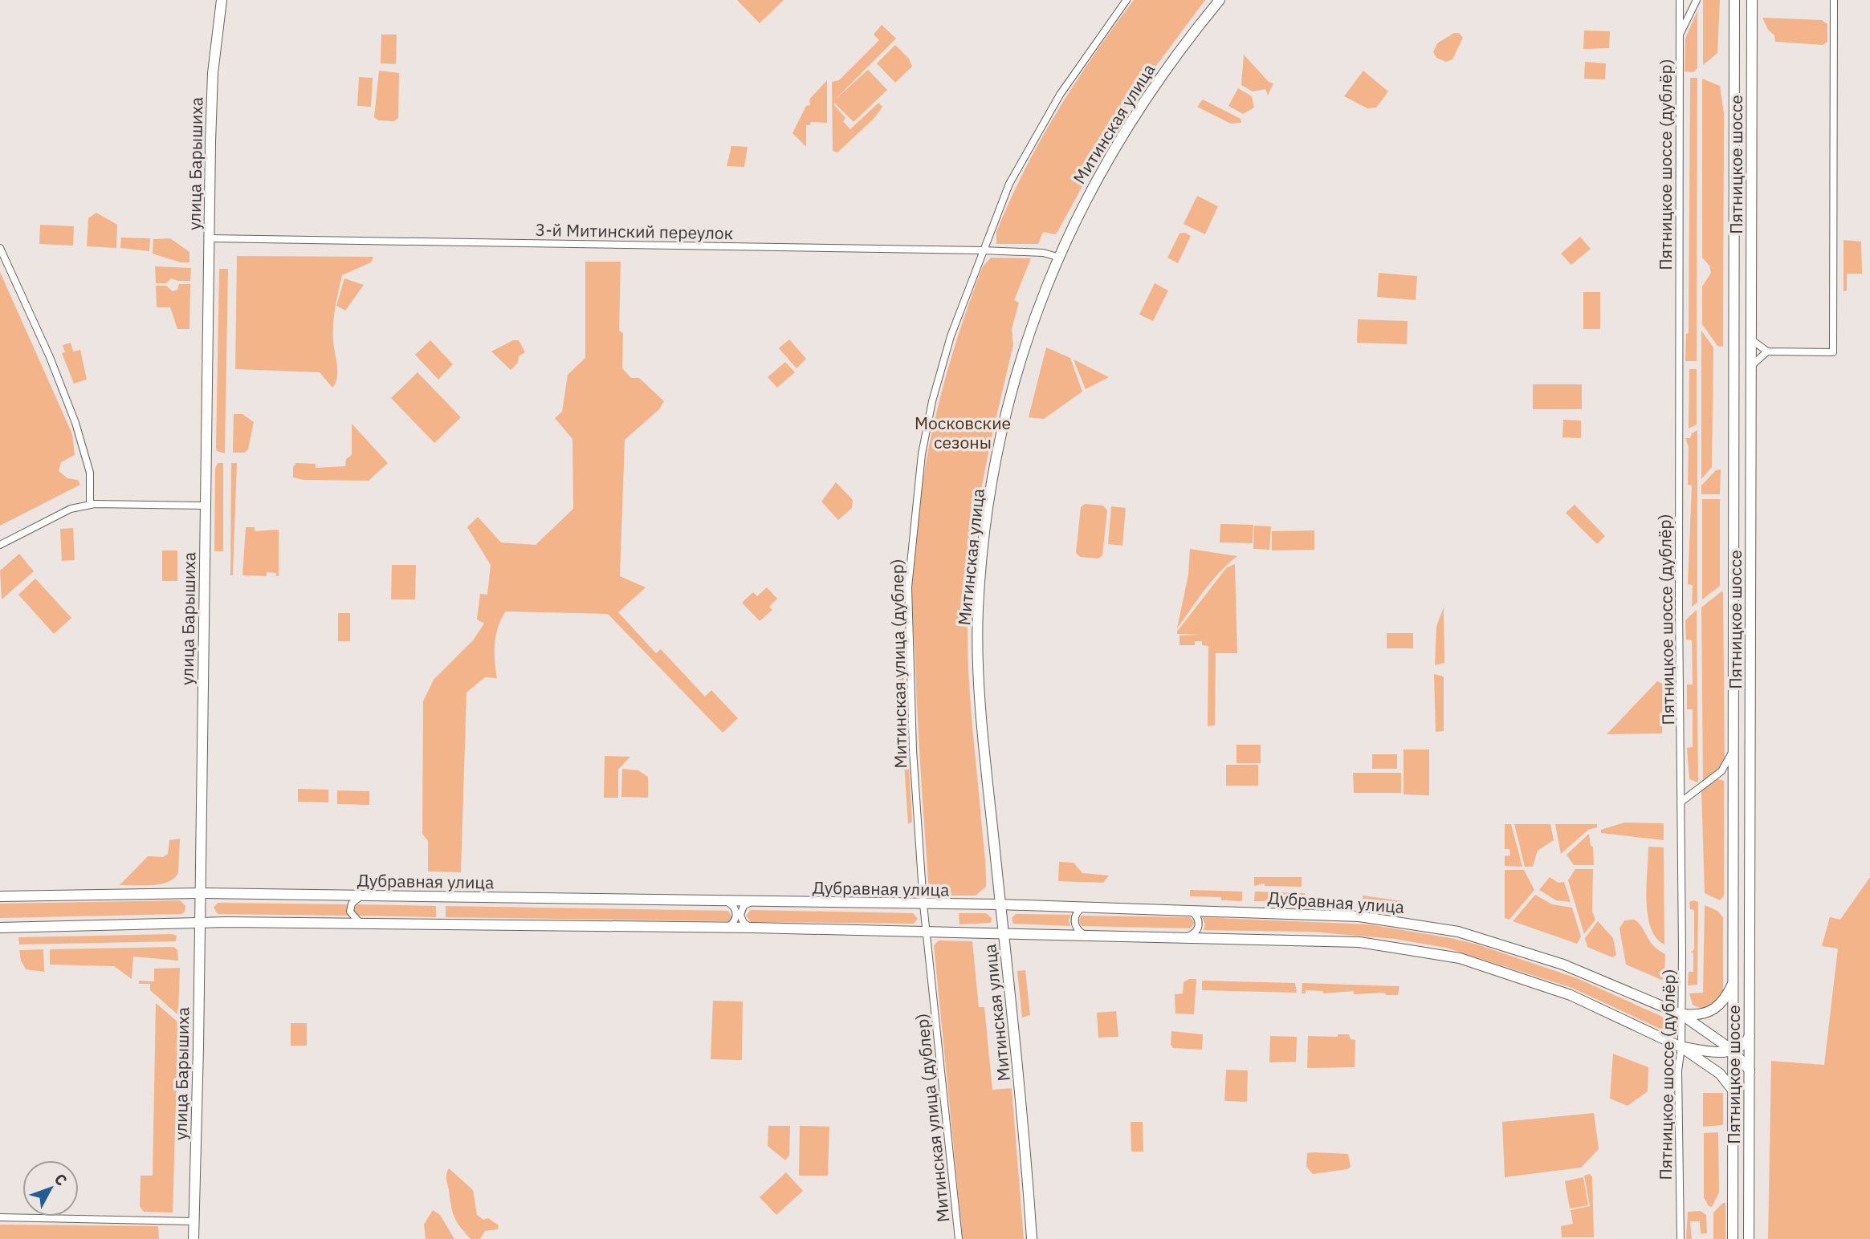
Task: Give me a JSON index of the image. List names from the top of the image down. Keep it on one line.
{"streets":{"main road":["Митинская улица","улица Барышиха","Пятницкое шоссе","Дубравная улица"],"street":["Пятницкое шоссе (дублёр)","3-й Митинский переулок","Митинская улица (дублер)"]},"crossings":[["Митинская улица","3-й Митинский переулок"],["Митинская улица","Дубравная улица"],["улица Барышиха","3-й Митинский переулок"],["улица Барышиха","Дубравная улица"],["Пятницкое шоссе (дублёр)","Дубравная улица"],["Пятницкое шоссе","Дубравная улица"],["3-й Митинский переулок","Митинская улица (дублер)"],["Митинская улица (дублер)","Дубравная улица"]],"parks":["Московские сезоны"],"north":"top right"}
